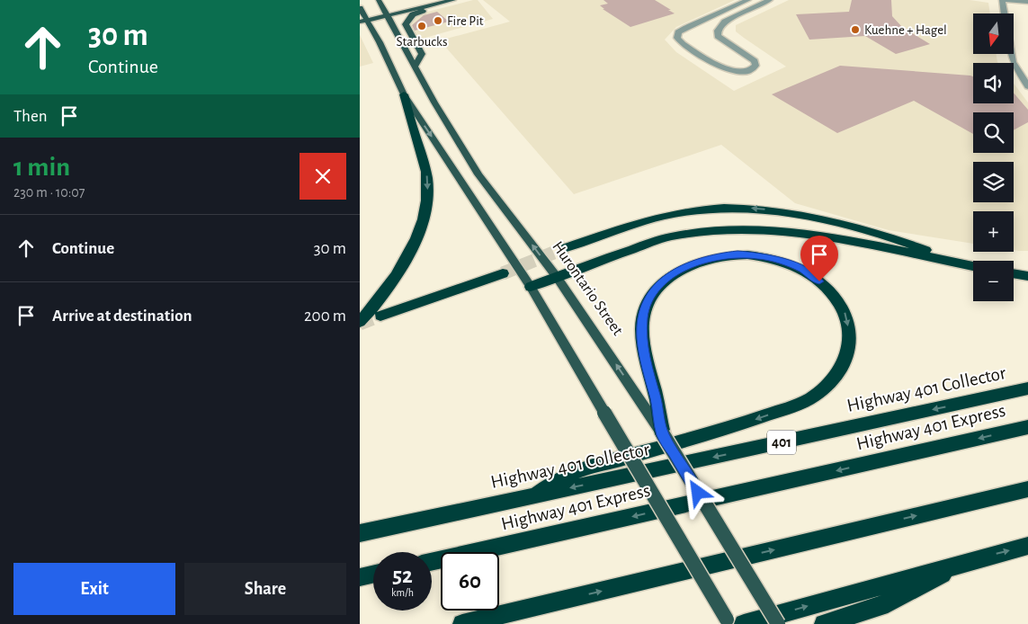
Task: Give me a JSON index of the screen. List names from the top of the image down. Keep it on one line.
{"streets":{"highway":["Highway 401 Collector","Highway 401 Express","401"],"main road":["Hurontario Street"]},"places":["Fire Pit","Starbucks","Kuehne + Hagel"],"north":"bottom","page":{"turn":["30 m","Continue"],"map_buttons":["+","−"],"then":"Then","heading":["1 min","230 m · 10:07"],"list":[{"name":"Continue","value":"30 m"},{"name":"Arrive at destination","value":"200 m"}],"speed":"52 km/h","limit":"60","buttons":["Exit","Share"]}}
